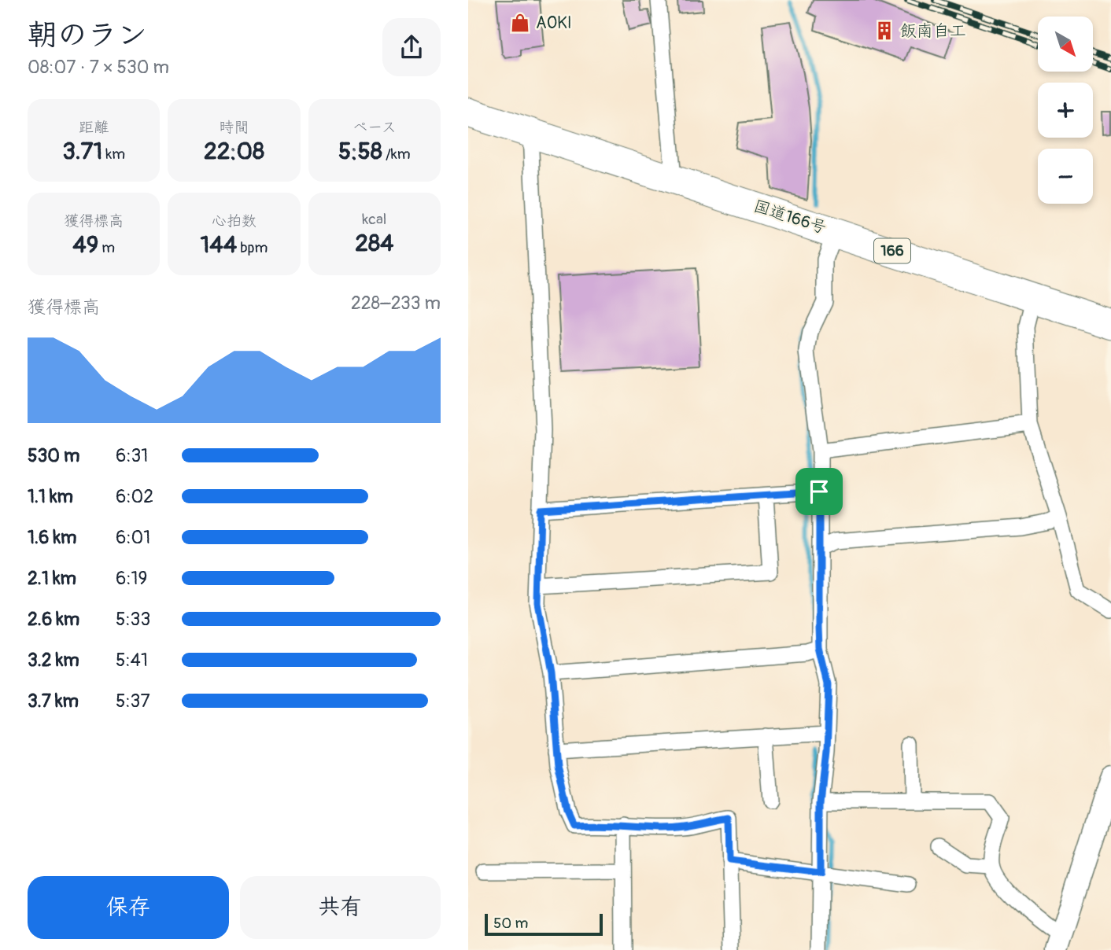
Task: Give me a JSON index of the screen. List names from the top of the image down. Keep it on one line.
{"streets":{"highway":["国道166号","166"]},"places":{"shop":["AOKI"],"building":["飯南自工"]},"scale_bar":"50 m","north":"bottom right","page":{"heading":["朝のラン","08:07 · 7 × 530 m"],"map_buttons":["+","−"],"stats":[["距離","3.71 km"],["時間","22:08"],["ペース","5:58 /km"],["獲得標高","49 m"],["心拍数","144 bpm"],["kcal","284"]],"chart":["獲得標高","228–233 m"],"list":[{"name":"530 m","note":"6:31"},{"name":"1.1 km","note":"6:02"},{"name":"1.6 km","note":"6:01"},{"name":"2.1 km","note":"6:19"},{"name":"2.6 km","note":"5:33"},{"name":"3.2 km","note":"5:41"},{"name":"3.7 km","note":"5:37"}],"buttons":["保存","共有"],"scale":"50 m"}}
